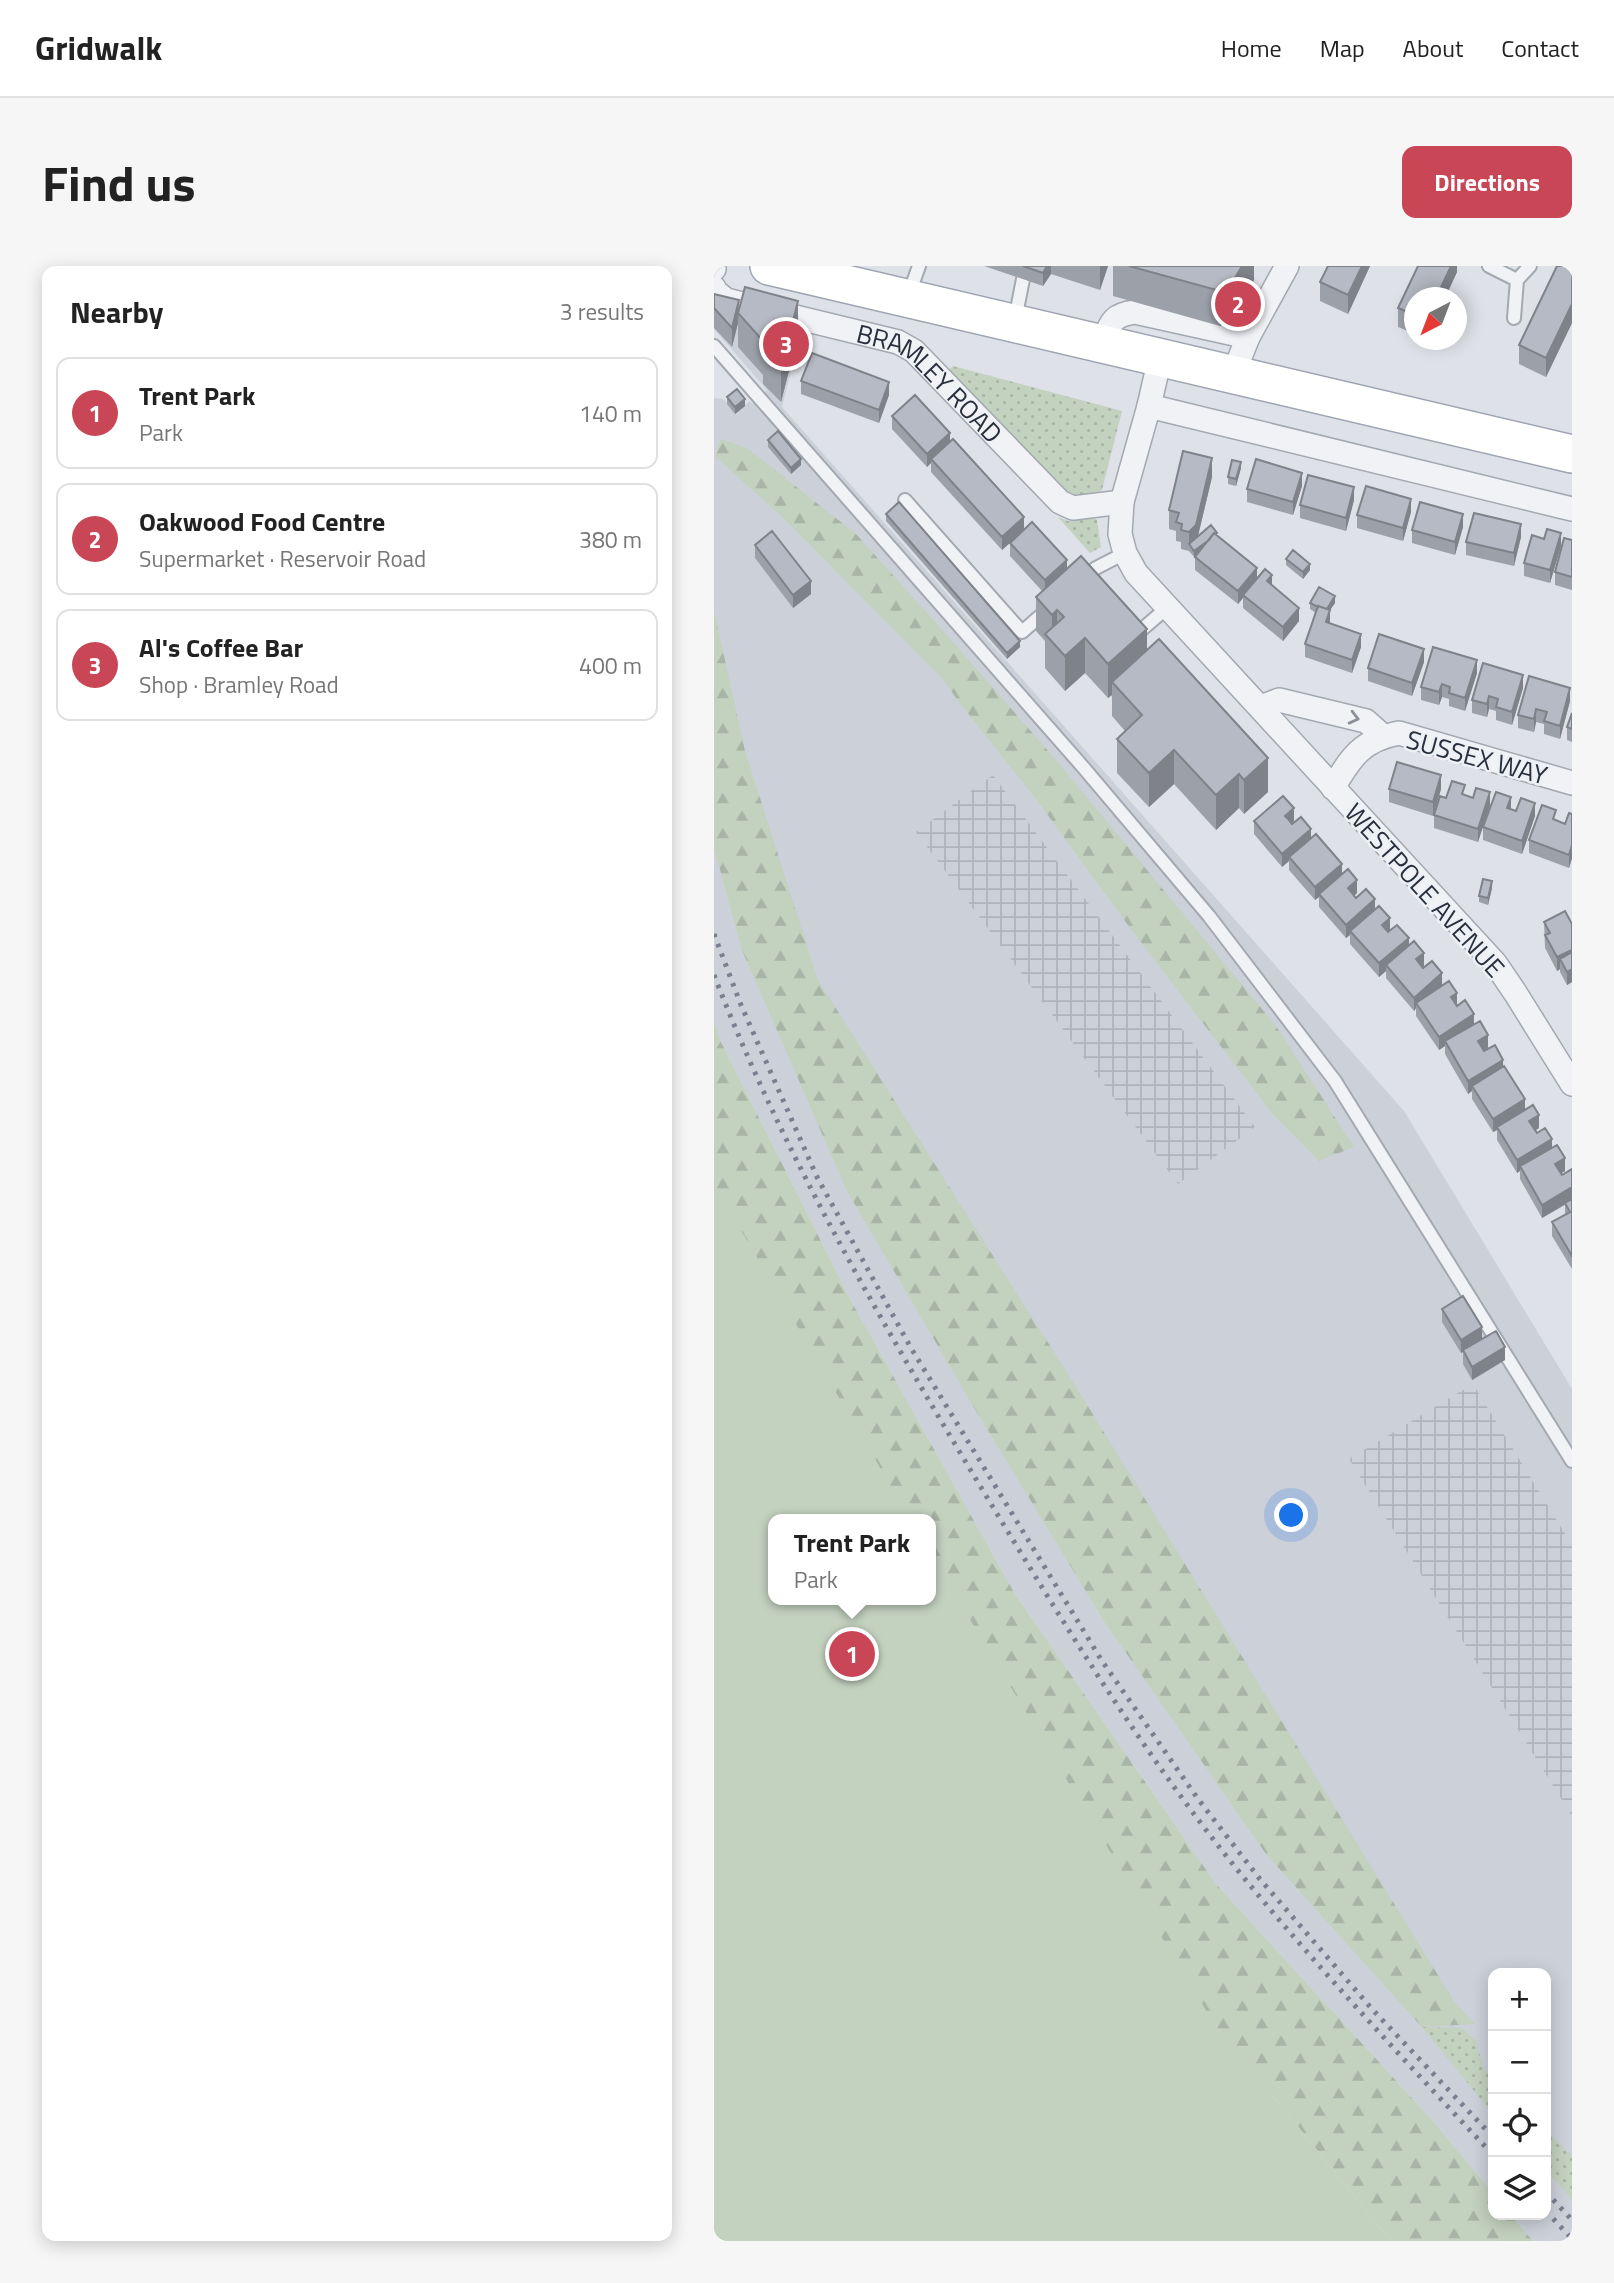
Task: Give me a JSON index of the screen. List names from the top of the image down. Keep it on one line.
{"streets":{"main road":["BRAMLEY ROAD"],"street":["SUSSEX WAY","WESTPOLE AVENUE"]},"crossings":[["SUSSEX WAY","WESTPOLE AVENUE"]],"north":"bottom left","page":{"header":"Gridwalk","nav":["Home","Map","About","Contact"],"title":"Find us","buttons":"Directions","heading":["Nearby","3 results"],"pins":["2","3","1"],"list":[{"mark":"1","name":"Trent Park","note":"Park","value":"140 m"},{"mark":"2","name":"Oakwood Food Centre","note":"Supermarket · Reservoir Road","value":"380 m"},{"mark":"3","name":"Al's Coffee Bar","note":"Shop · Bramley Road","value":"400 m"}],"popup":["Trent Park","Park"],"map_buttons":["+","−"]}}
